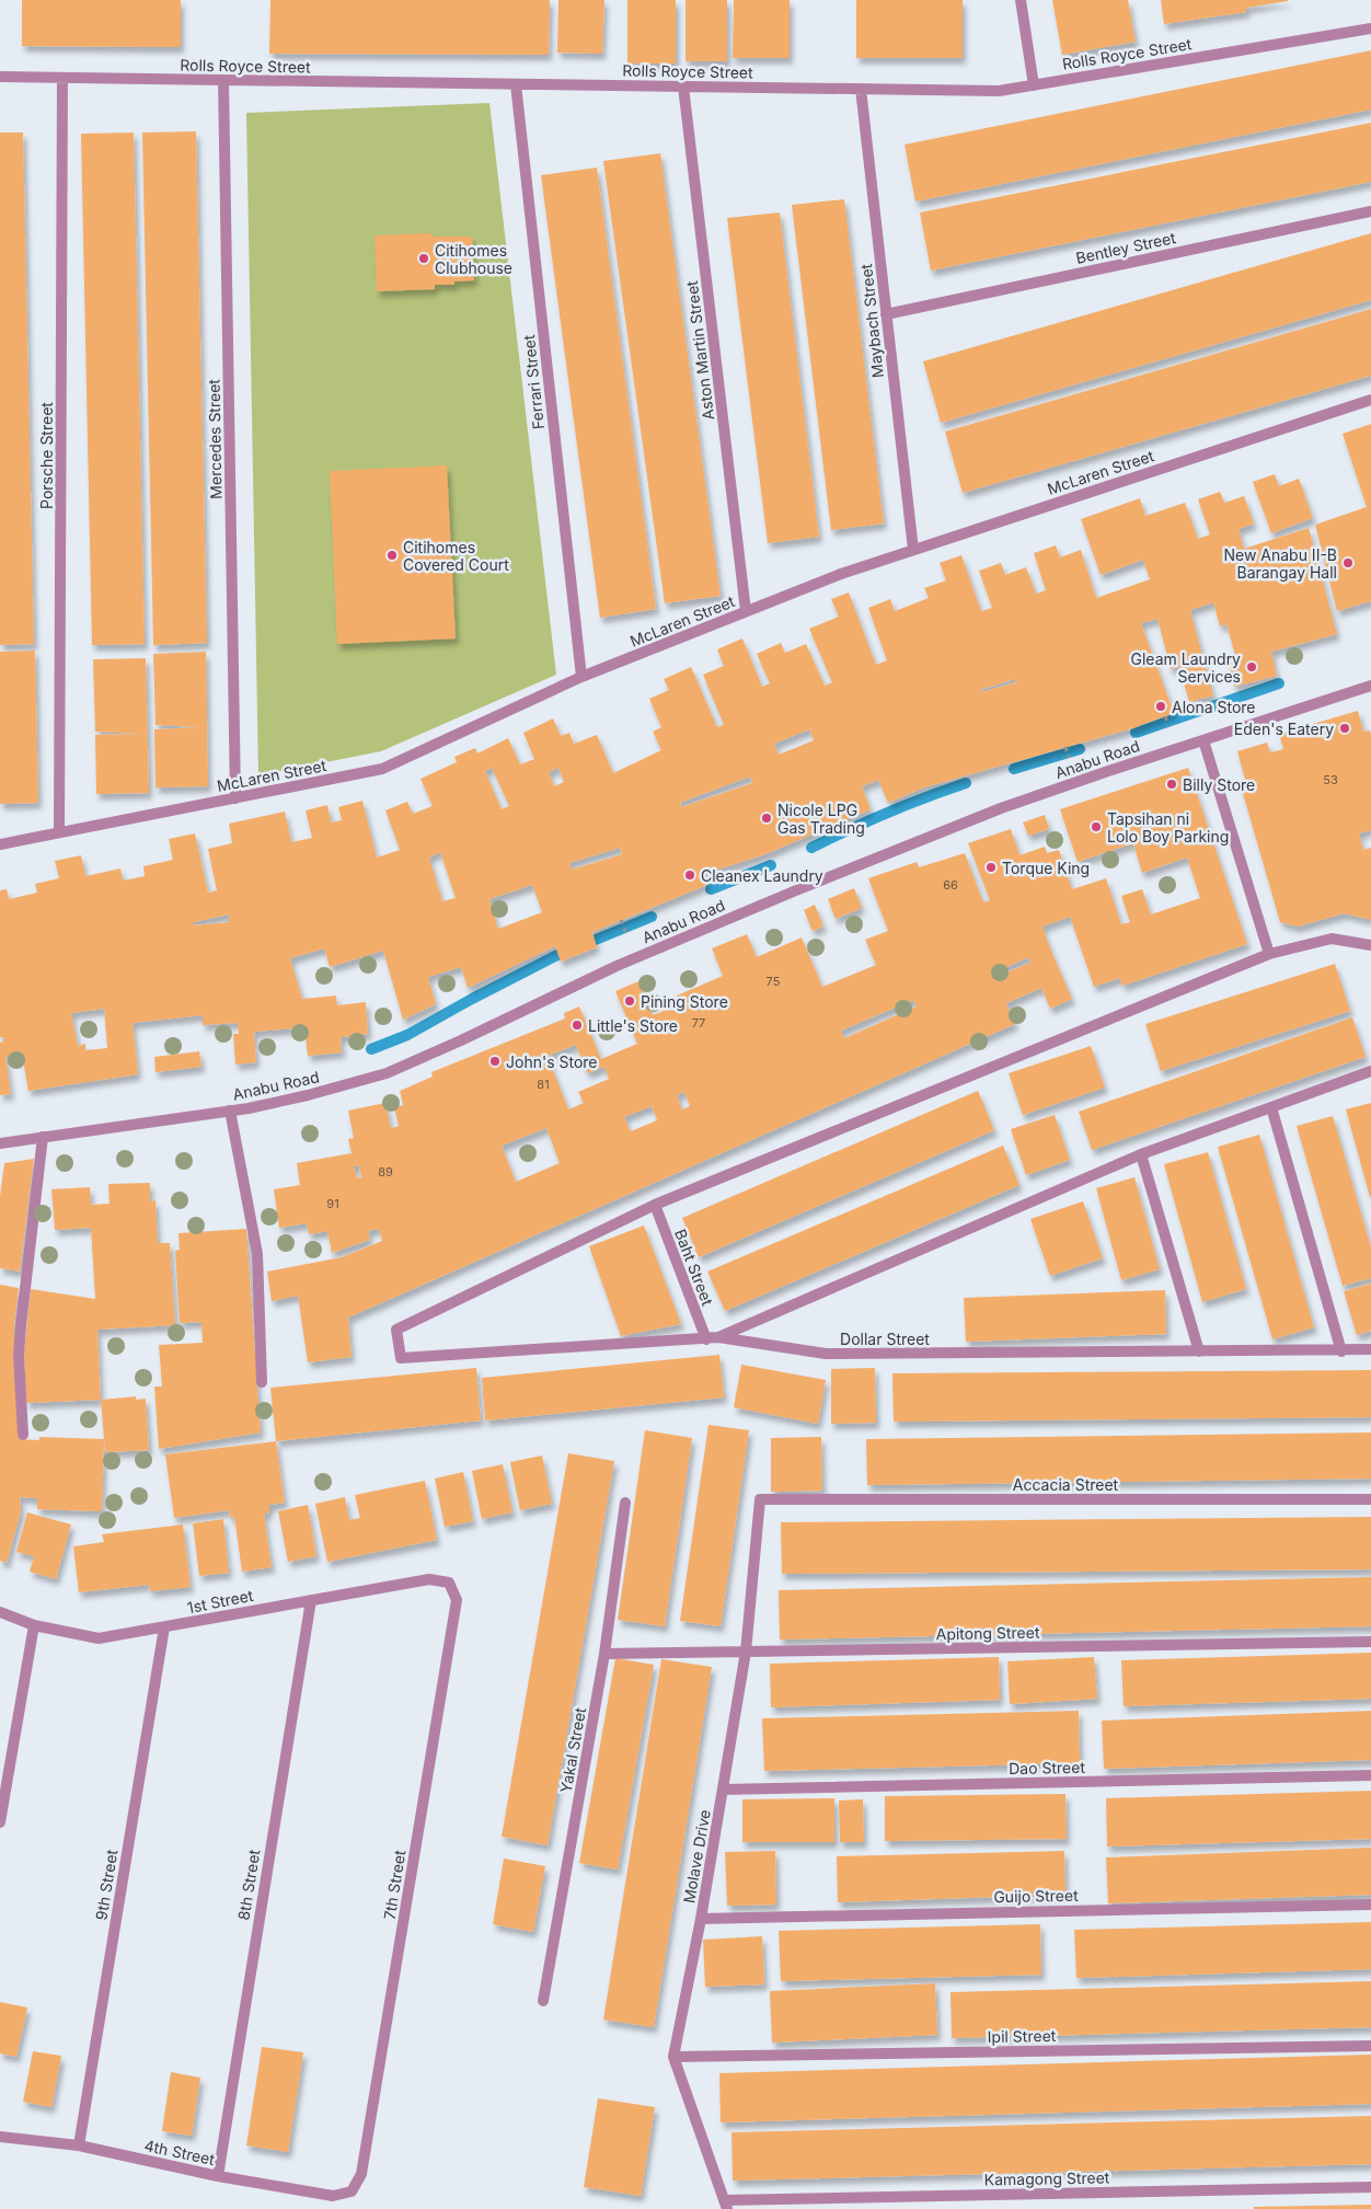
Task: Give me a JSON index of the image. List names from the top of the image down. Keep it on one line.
{"streets":{"street":["Rolls Royce Street","Bentley Street","Maybach Street","Aston Martin Street","Ferrari Street","Mercedes Street","Porsche Street","McLaren Street","Anabu Road","Baht Street","Dollar Street","Accacia Street","1st Street","Apitong Street","Yakal Street","Dao Street","Molave Drive","9th Street","8th Street","7th Street","Guijo Street","Ipil Street","4th Street","Kamagong Street"]},"crossings":[["Rolls Royce Street","Maybach Street"],["Rolls Royce Street","Aston Martin Street"],["Rolls Royce Street","Ferrari Street"],["Rolls Royce Street","Mercedes Street"],["Rolls Royce Street","Porsche Street"],["Bentley Street","Maybach Street"],["Maybach Street","McLaren Street"],["Aston Martin Street","McLaren Street"],["Ferrari Street","McLaren Street"],["Mercedes Street","McLaren Street"],["Porsche Street","McLaren Street"],["Baht Street","Dollar Street"],["Accacia Street","Molave Drive"],["1st Street","9th Street"],["1st Street","8th Street"],["1st Street","7th Street"],["Apitong Street","Yakal Street"],["Apitong Street","Molave Drive"],["Dao Street","Molave Drive"],["Molave Drive","Guijo Street"],["Molave Drive","Ipil Street"],["9th Street","4th Street"],["8th Street","4th Street"],["7th Street","4th Street"]],"places":["Citihomes Clubhouse","Citihomes Covered Court","New Anabu II-B Barangay Hall","Gleam Laundry Services","Alona Store","Eden's Eatery","Billy Store","Nicole LPG Gas Trading","Tapsihan ni Lolo Boy Parking","Torque King","Cleanex Laundry","Pining Store","Little's Store","John's Store"],"house_numbers":["53","66","75","77","81","89","91"]}
